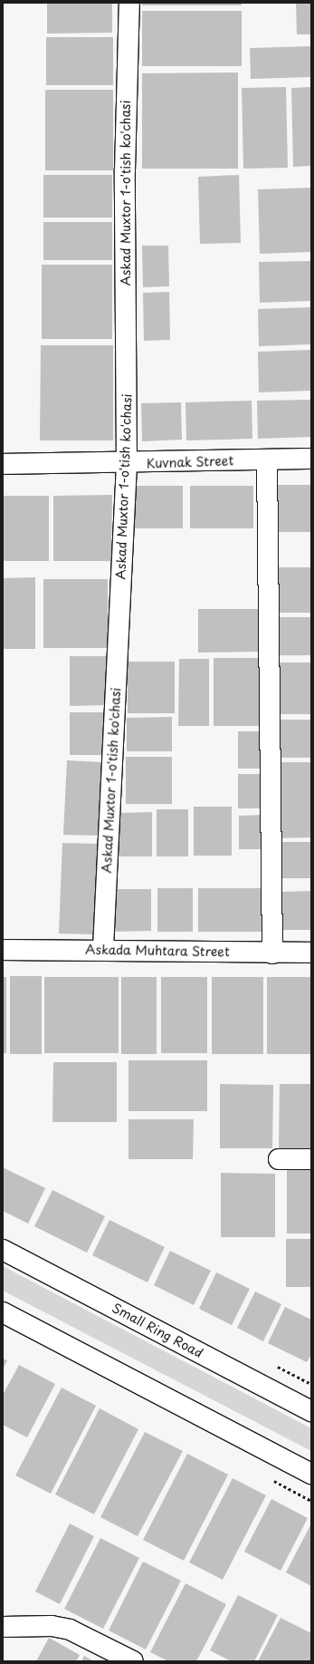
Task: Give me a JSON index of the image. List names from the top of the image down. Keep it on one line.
{"streets":{"main road":["Askad Muxtor 1-o'tish ko'chasi","Kuvnаk Street","Askada Muhtara Street","Small Ring Road"]},"crossings":[["Askad Muxtor 1-o'tish ko'chasi","Kuvnаk Street"],["Askad Muxtor 1-o'tish ko'chasi","Askada Muhtara Street"]]}
